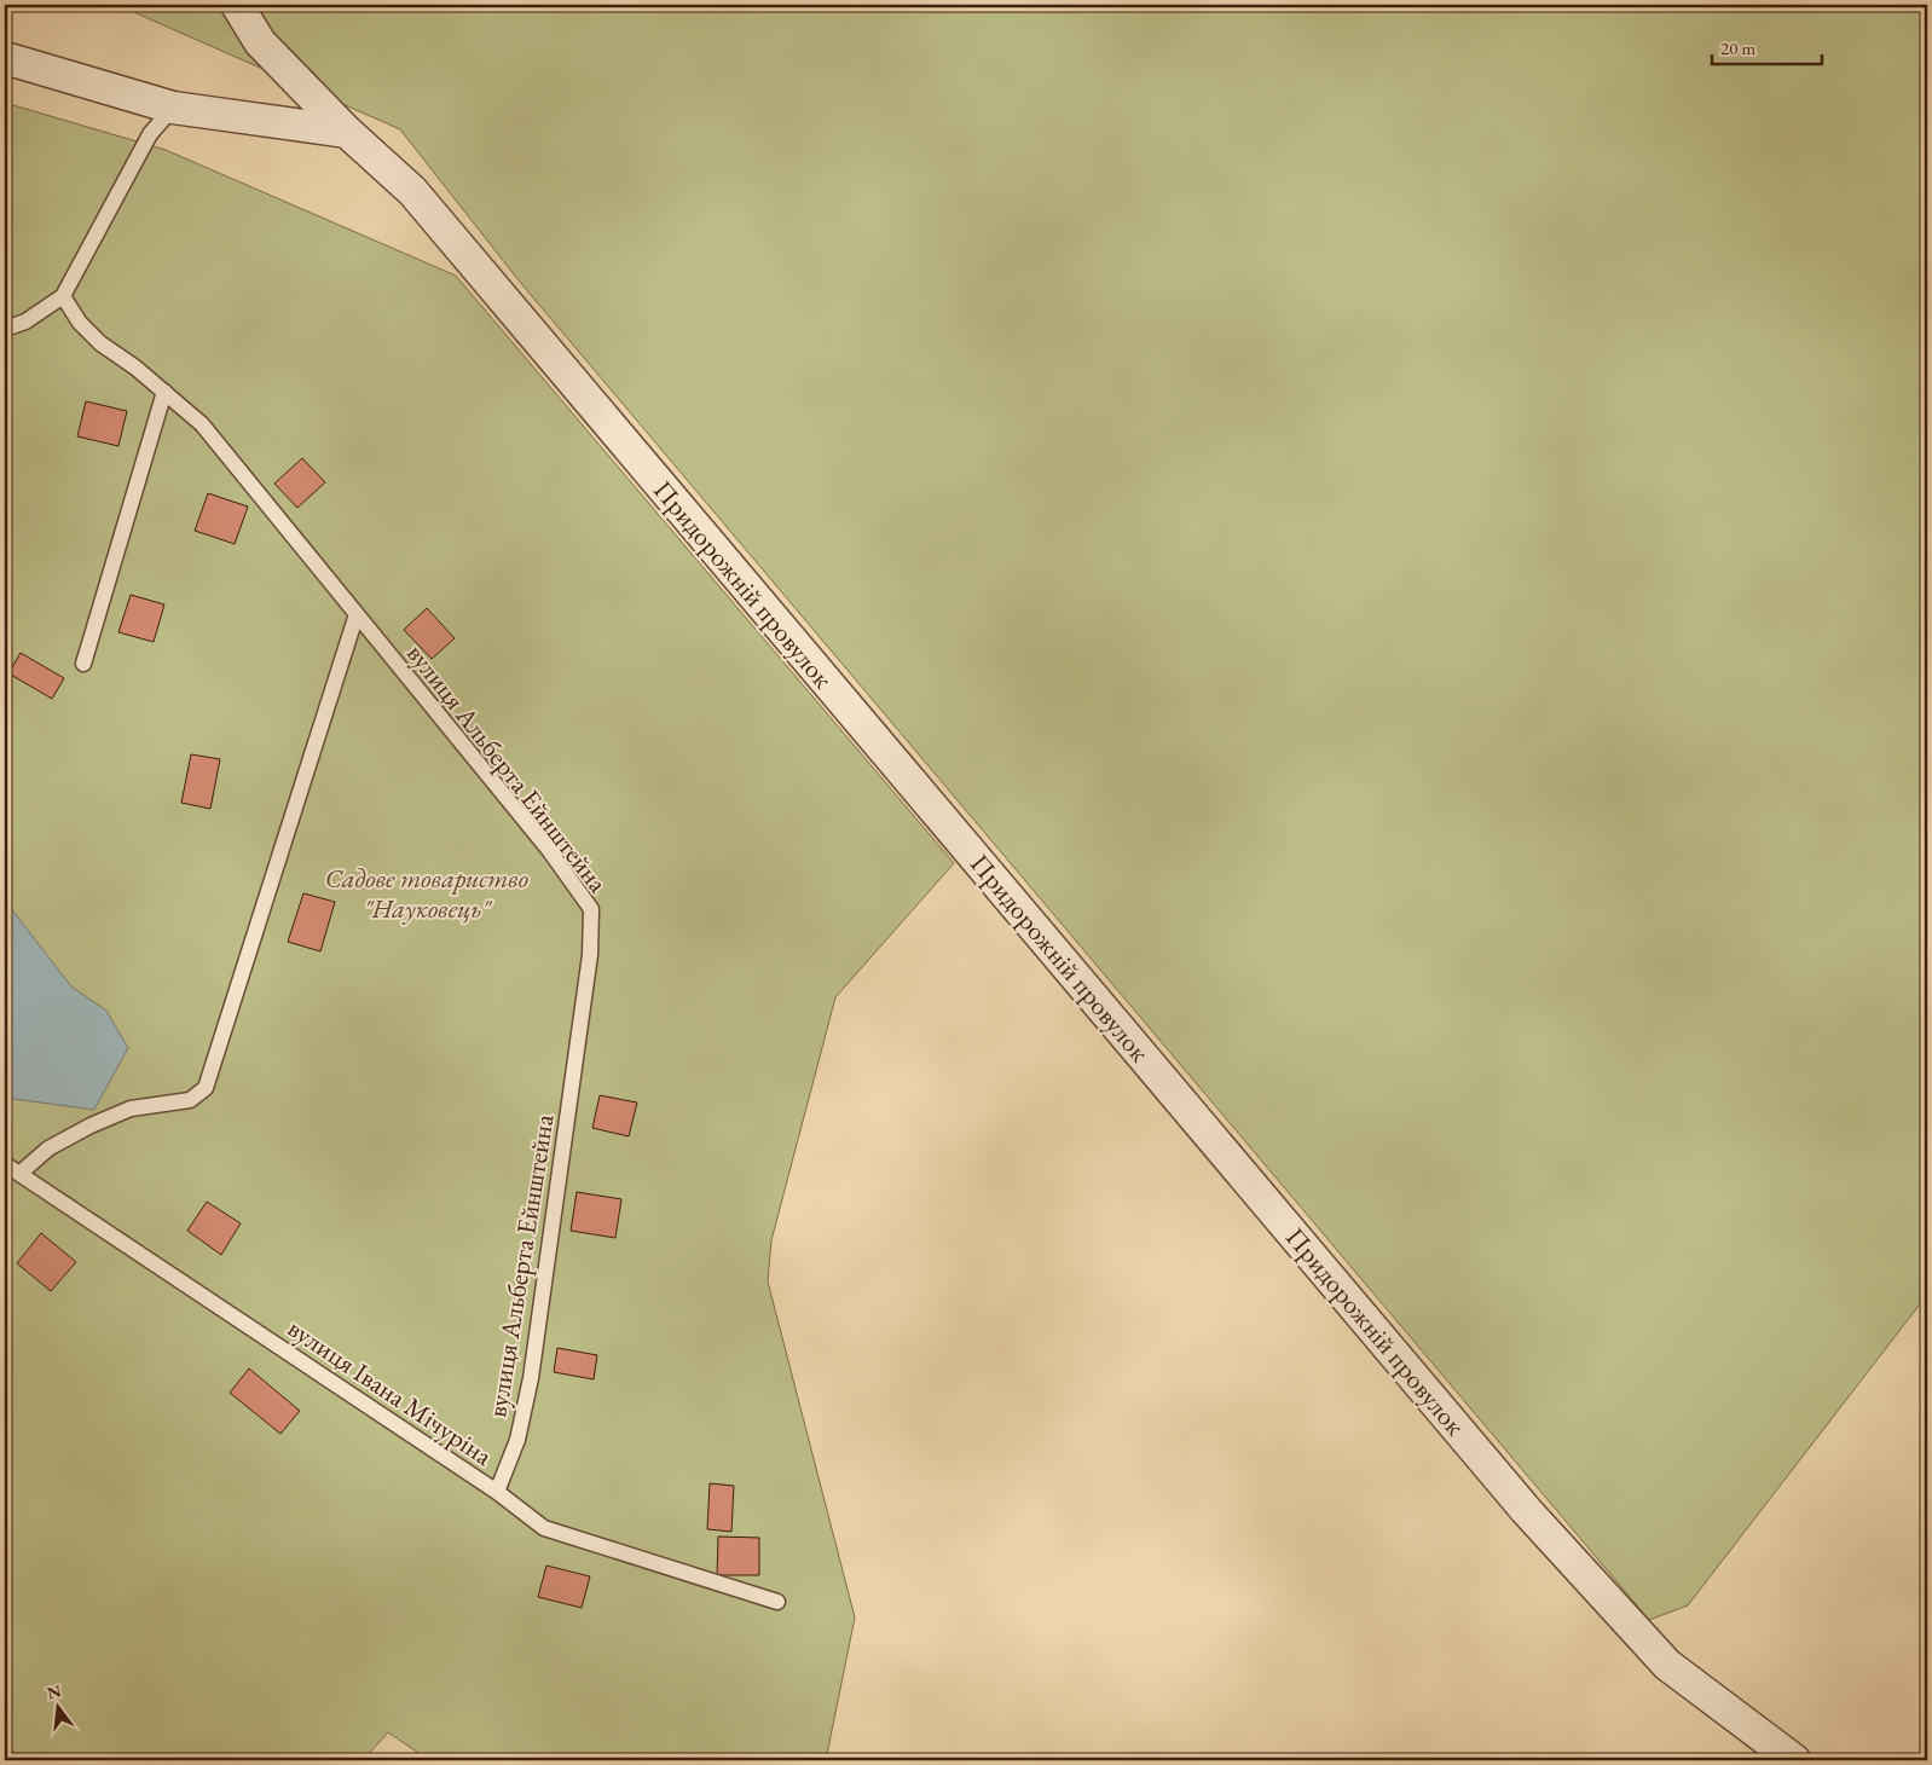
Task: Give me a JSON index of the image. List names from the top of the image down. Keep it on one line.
{"streets":{"street":["Придорожній провулок"],"lane":["вулиця Альберта Ейнштейна","вулиця Івана Мічуріна"]},"crossings":[["вулиця Альберта Ейнштейна","вулиця Івана Мічуріна"]],"parks":["Садове товариство \"Науковець\""],"scale_bar":"20 m","north":"top"}
